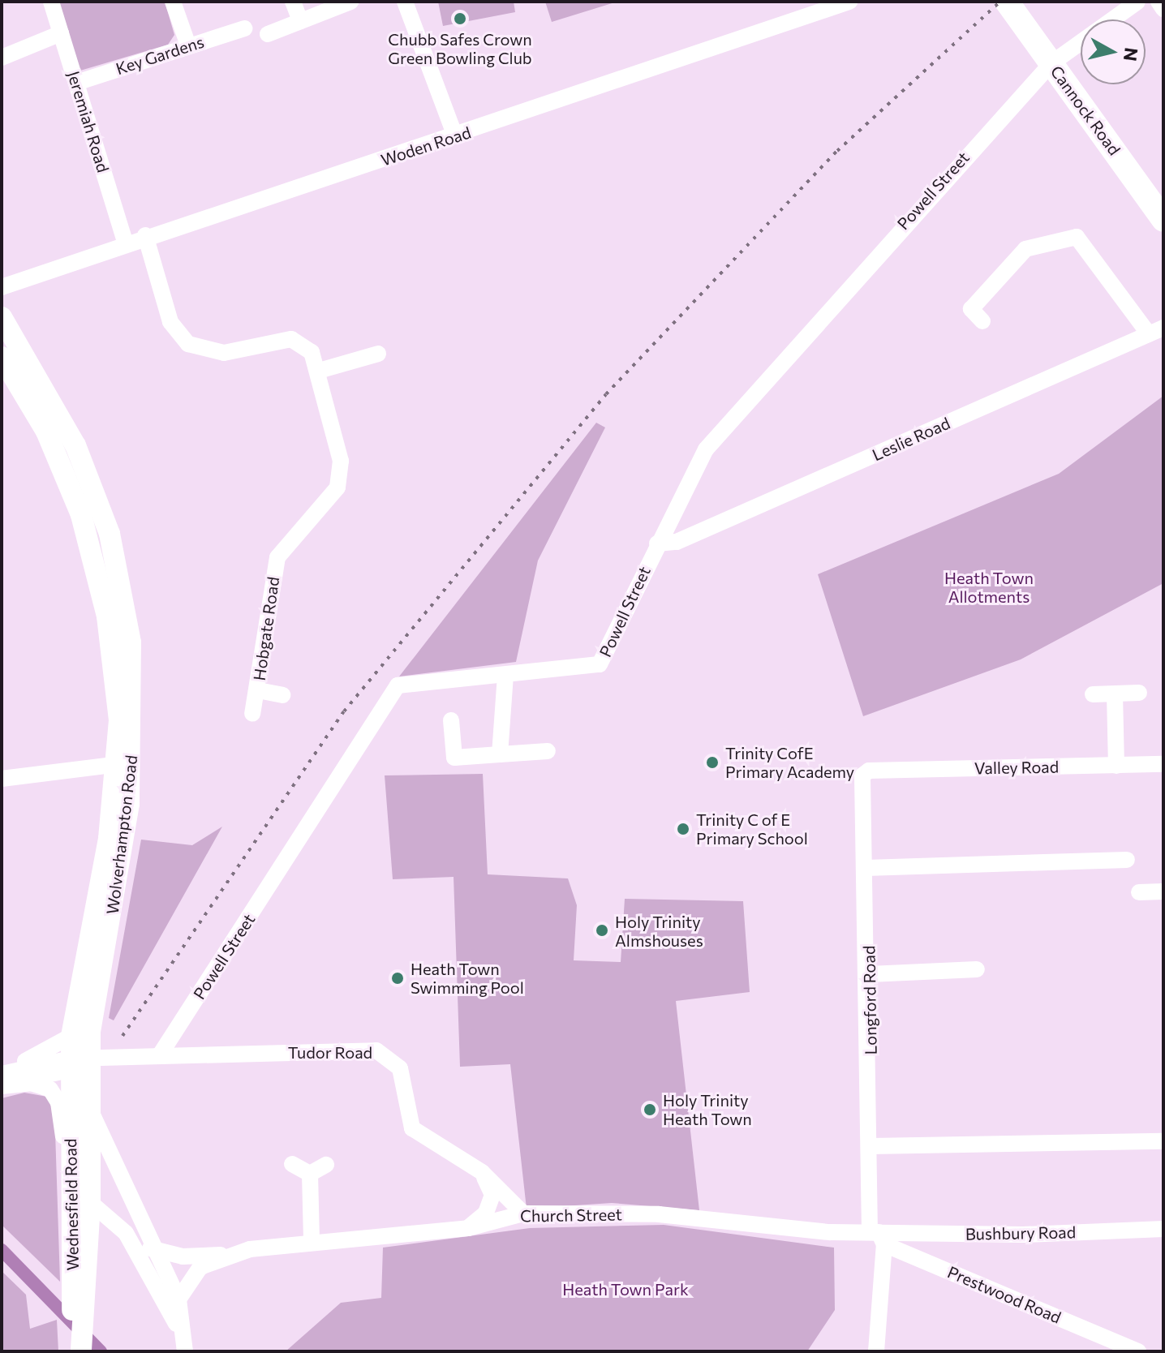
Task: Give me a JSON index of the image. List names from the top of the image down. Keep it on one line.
{"streets":{"highway":["Cannock Road"],"main road":["Wolverhampton Road","Wednesfield Road"],"street":["Key Gardens","Jeremiah Road","Woden Road","Powell Street","Leslie Road","Hobgate Road","Valley Road","Longford Road","Tudor Road","Church Street","Bushbury Road","Prestwood Road"]},"crossings":[["Key Gardens","Jeremiah Road"],["Cannock Road","Powell Street"],["Jeremiah Road","Woden Road"],["Woden Road","Hobgate Road"],["Powell Street","Leslie Road"],["Powell Street","Tudor Road"],["Valley Road","Longford Road"],["Wolverhampton Road","Tudor Road"],["Wolverhampton Road","Wednesfield Road"],["Wolverhampton Road","Church Street"],["Longford Road","Church Street"],["Longford Road","Bushbury Road"],["Longford Road","Prestwood Road"],["Tudor Road","Wednesfield Road"],["Tudor Road","Church Street"],["Church Street","Bushbury Road"],["Church Street","Prestwood Road"],["Bushbury Road","Prestwood Road"]],"parks":["Heath Town Allotments","Heath Town Park"],"places":["Chubb Safes Crown Green Bowling Club","Trinity CofE Primary Academy","Trinity C of E Primary School","Holy Trinity Almshouses","Heath Town Swimming Pool","Holy Trinity Heath Town"],"north":"right"}
